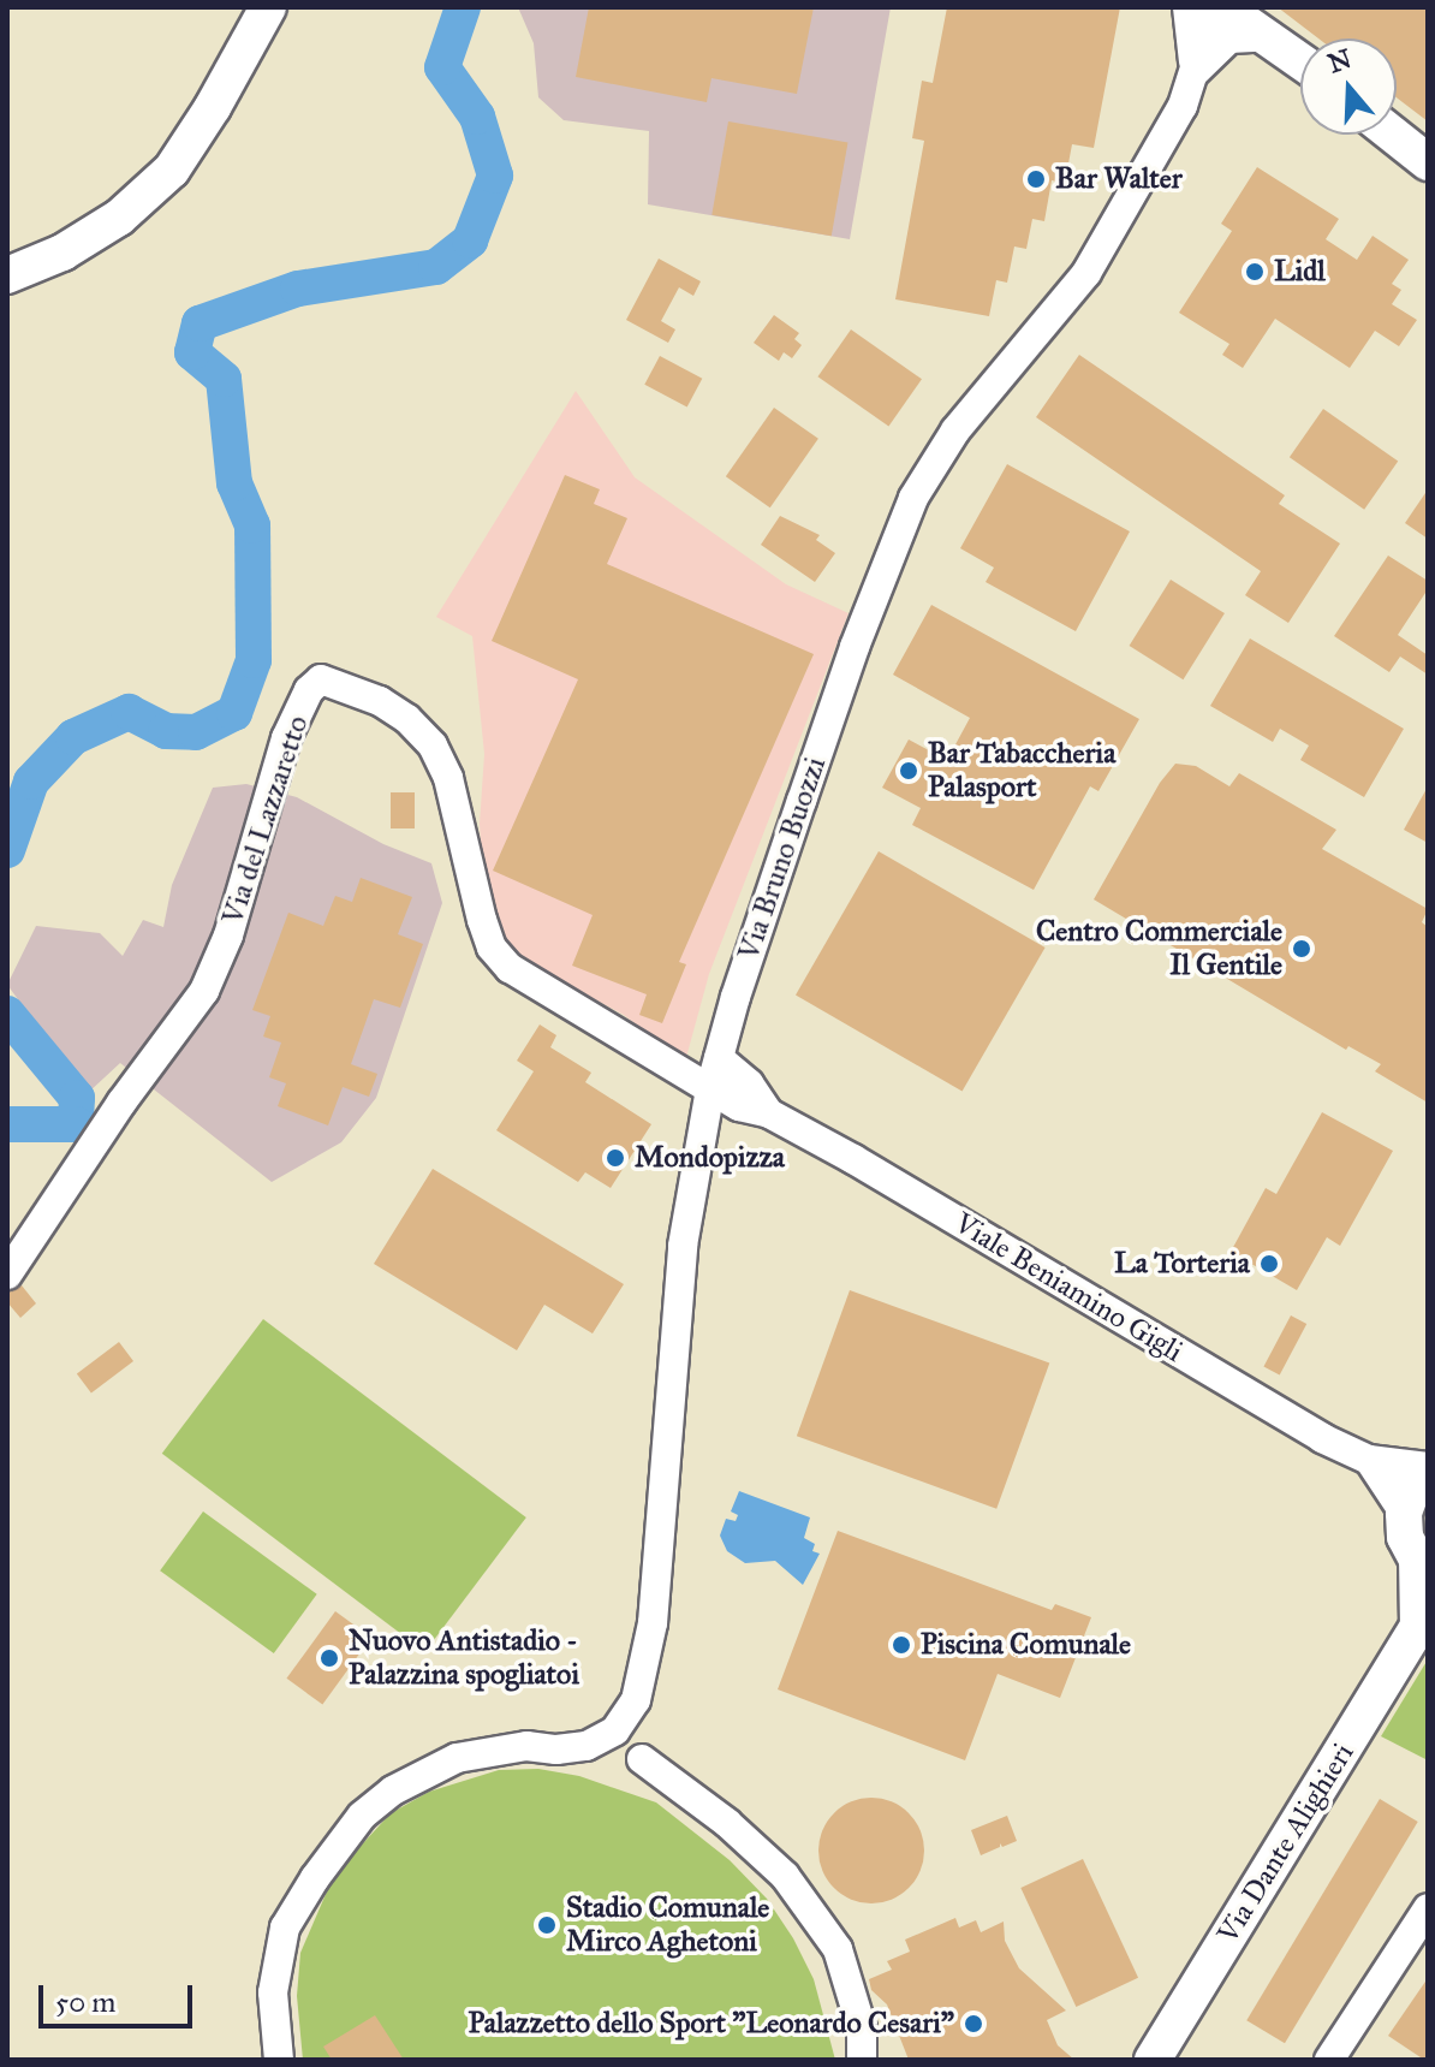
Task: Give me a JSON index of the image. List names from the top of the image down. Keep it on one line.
{"streets":{"main road":["Via Dante Alighieri"],"street":["Via del Lazzaretto","Via Bruno Buozzi","Viale Beniamino Gigli"]},"crossings":[["Via del Lazzaretto","Via Bruno Buozzi"],["Via del Lazzaretto","Viale Beniamino Gigli"],["Via Bruno Buozzi","Viale Beniamino Gigli"]],"places":["Bar Walter","Lidl","Bar Tabaccheria Palasport","Centro Commerciale Il Gentile","Mondopizza","La Torteria","Piscina Comunale","Nuovo Antistadio - Palazzina spogliatoi","Stadio Comunale Mirco Aghetoni","Palazzetto dello Sport \"Leonardo Cesari\""],"scale_bar":"50 m","north":"top"}
